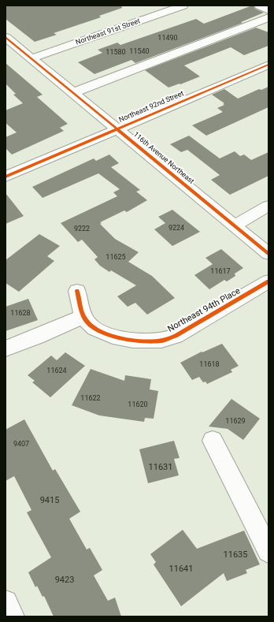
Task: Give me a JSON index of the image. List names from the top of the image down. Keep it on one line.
{"streets":{"street":["Northeast 91st Street","Northeast 92nd Street","116th Avenue Northeast","Northeast 94th Place"]},"crossings":[["Northeast 91st Street","116th Avenue Northeast"],["Northeast 92nd Street","116th Avenue Northeast"]],"house_numbers":["11490","11540","11580","9224","9222","11625","11617","11628","11618","11624","11622","11620","11629","9407","11631","9415","11635","11641","9423"]}
